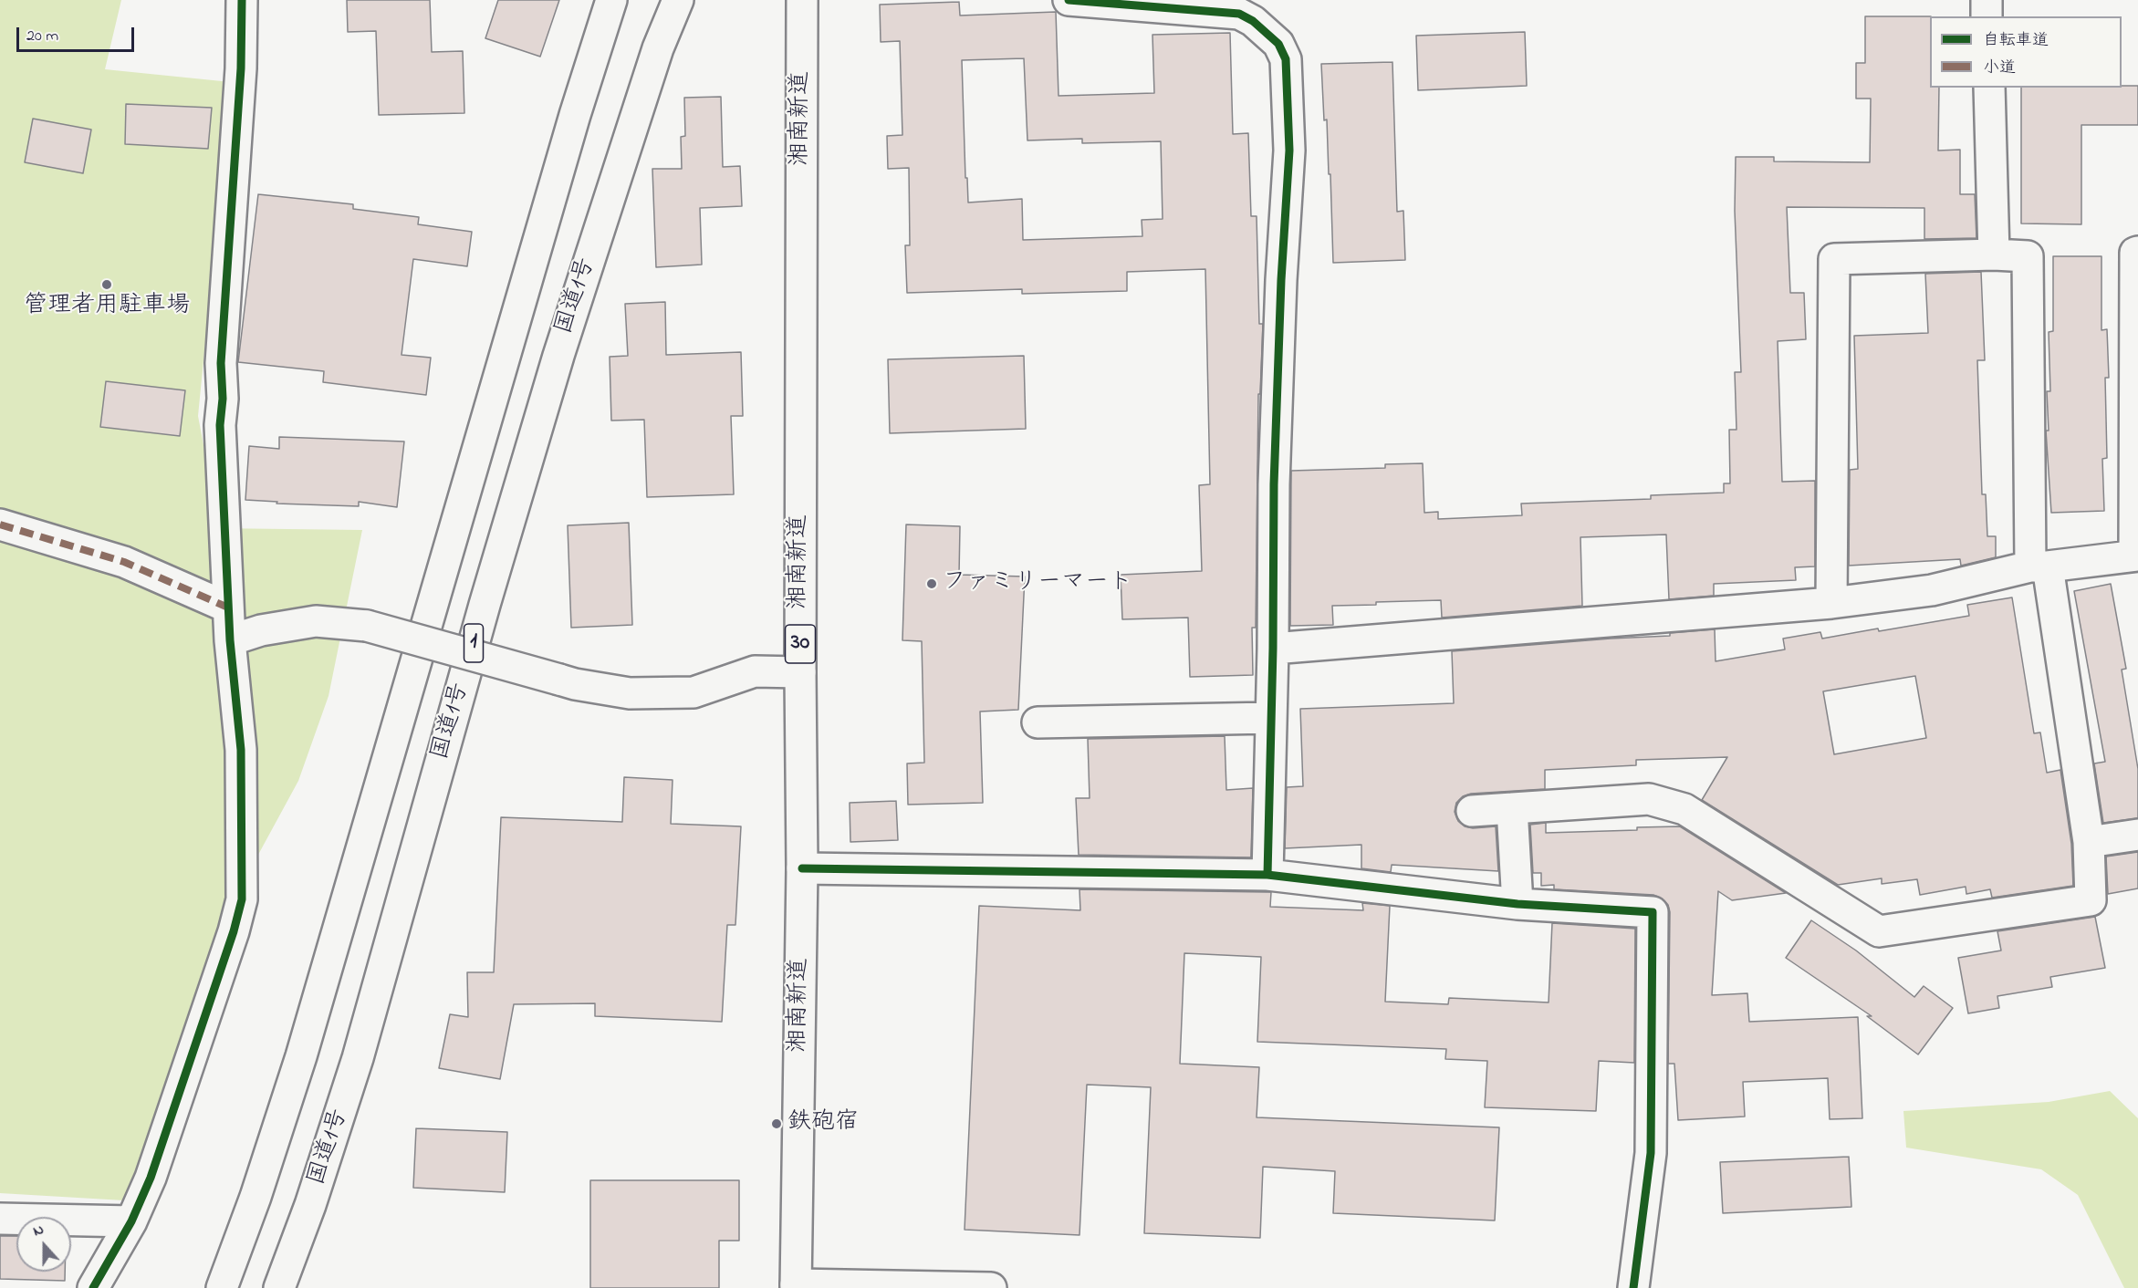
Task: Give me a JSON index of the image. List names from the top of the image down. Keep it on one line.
{"streets":{"main road":["湘南新道","国道1号","1","30"]},"places":["管理者用駐車場","ファミリーマート","鉄砲宿"],"legend":["自転車道","小道"],"scale_bar":"20 m","north":"top"}
